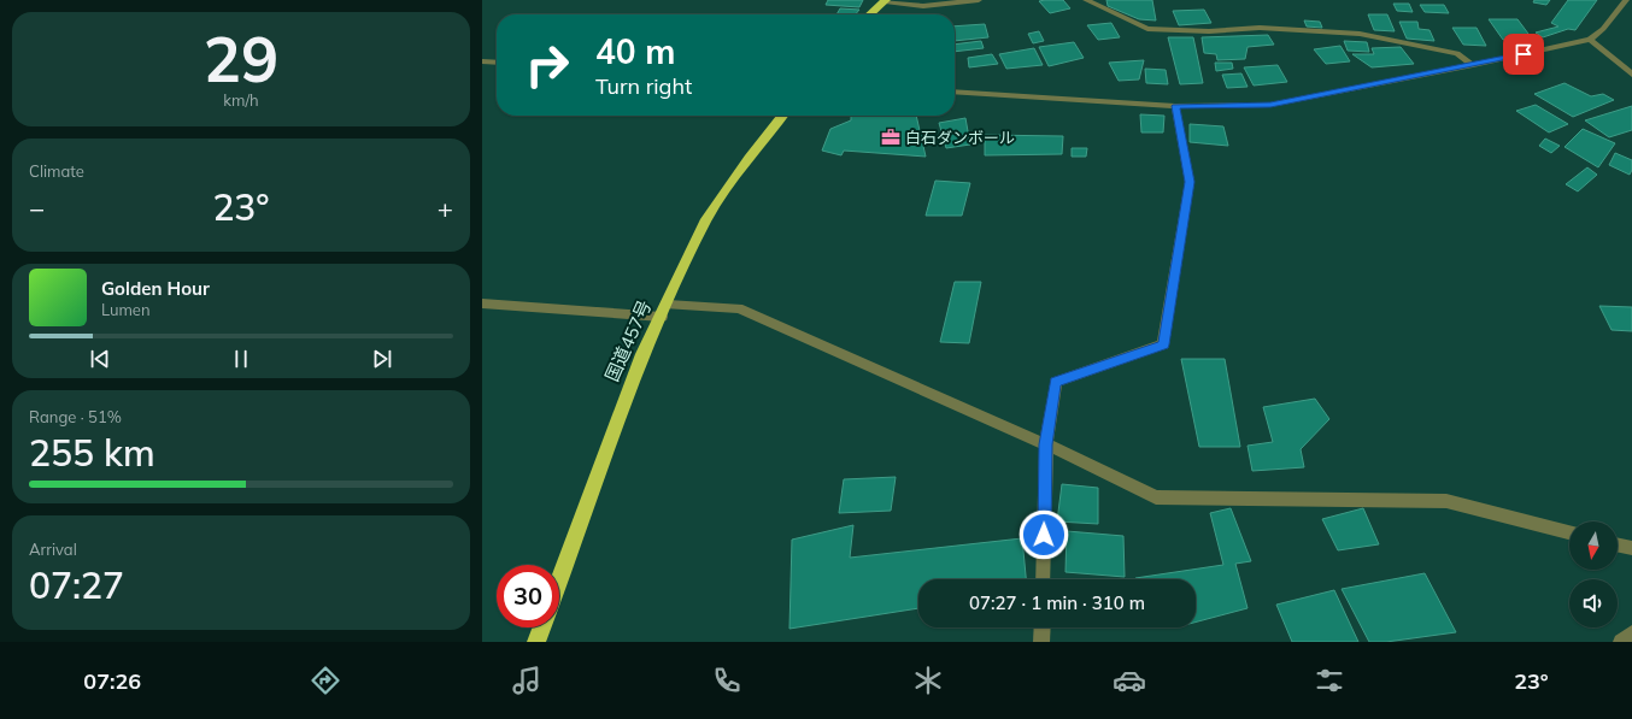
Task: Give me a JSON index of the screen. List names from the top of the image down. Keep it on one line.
{"streets":{"highway":["国道457号"]},"places":{"office":["白石ダンボール"]},"north":"bottom","page":{"tile":[["29","km/h"],"Climate",["Range · 51%","255 km"],["Arrival","07:27"]],"turn":["40 m","Turn right"],"heat":["−","23°","+"],"song":["Golden Hour","Lumen"],"limit":"30","trip":"07:27 · 1 min · 310 m","tabs":["07:26","23°"]}}
